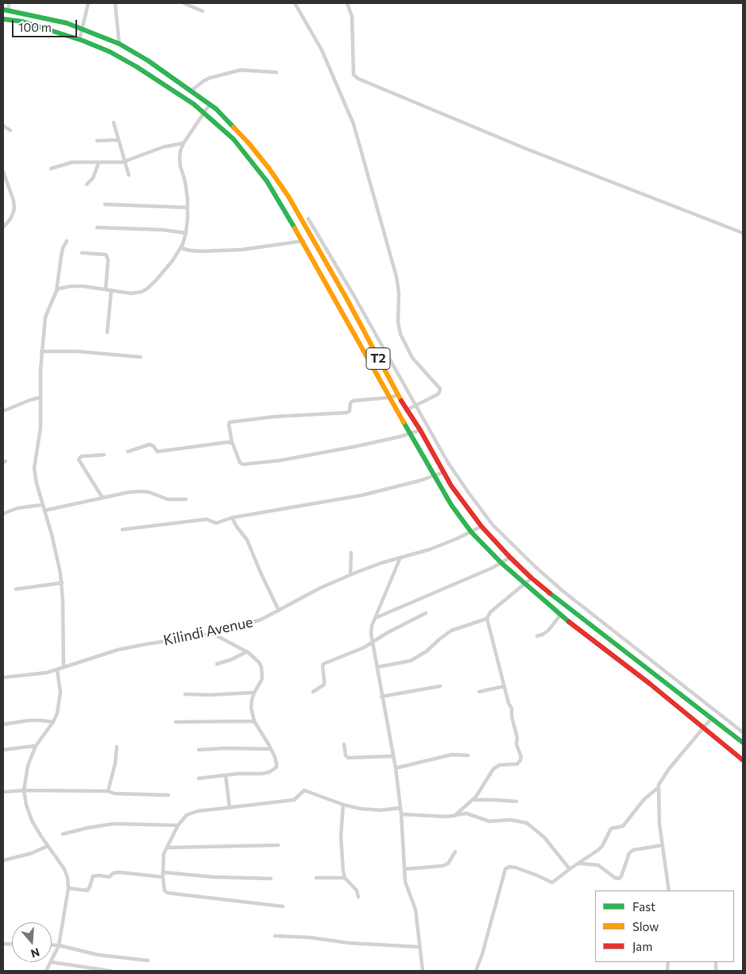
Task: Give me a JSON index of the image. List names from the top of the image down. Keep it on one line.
{"streets":{"main road":["T2"],"street":["Kilindi Avenue"]},"crossings":[["T2","Kilindi Avenue"]],"legend":["Fast","Slow","Jam"],"scale_bar":"100 m","north":"bottom"}
